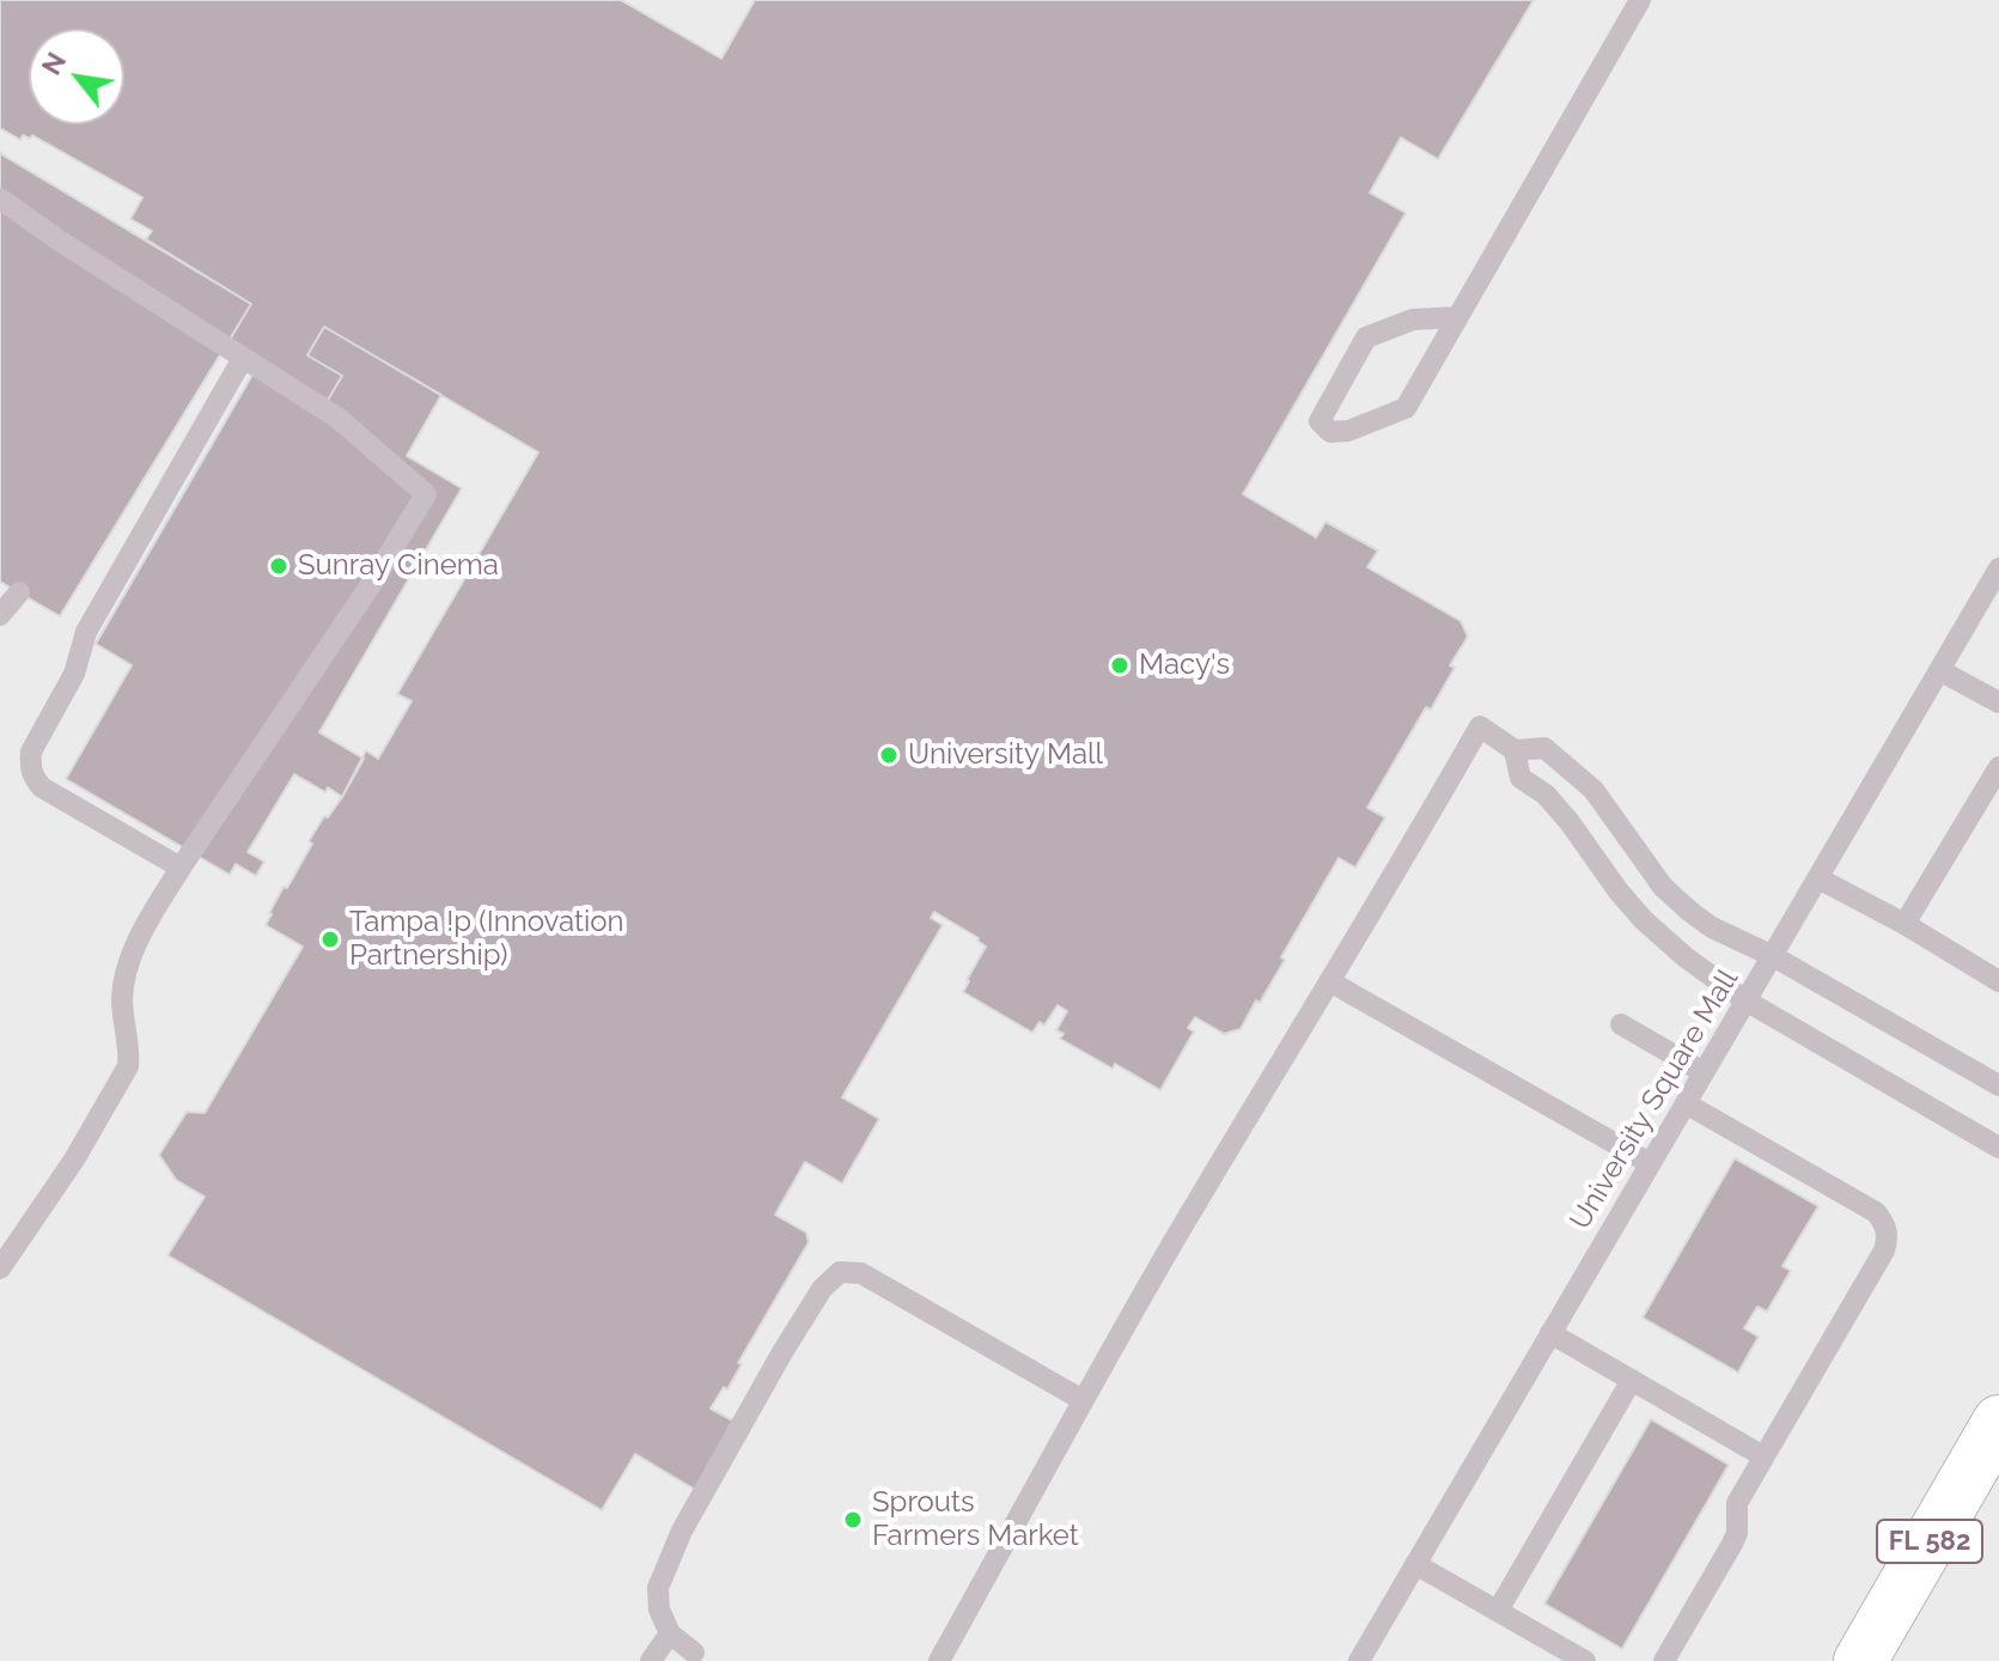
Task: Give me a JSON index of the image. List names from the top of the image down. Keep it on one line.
{"streets":{"main road":["FL 582"],"lane":["University Square Mall"]},"places":["Sunray Cinema","Macy's","University Mall","Tampa !p (Innovation Partnership)","Sprouts Farmers Market"],"north":"top left"}
